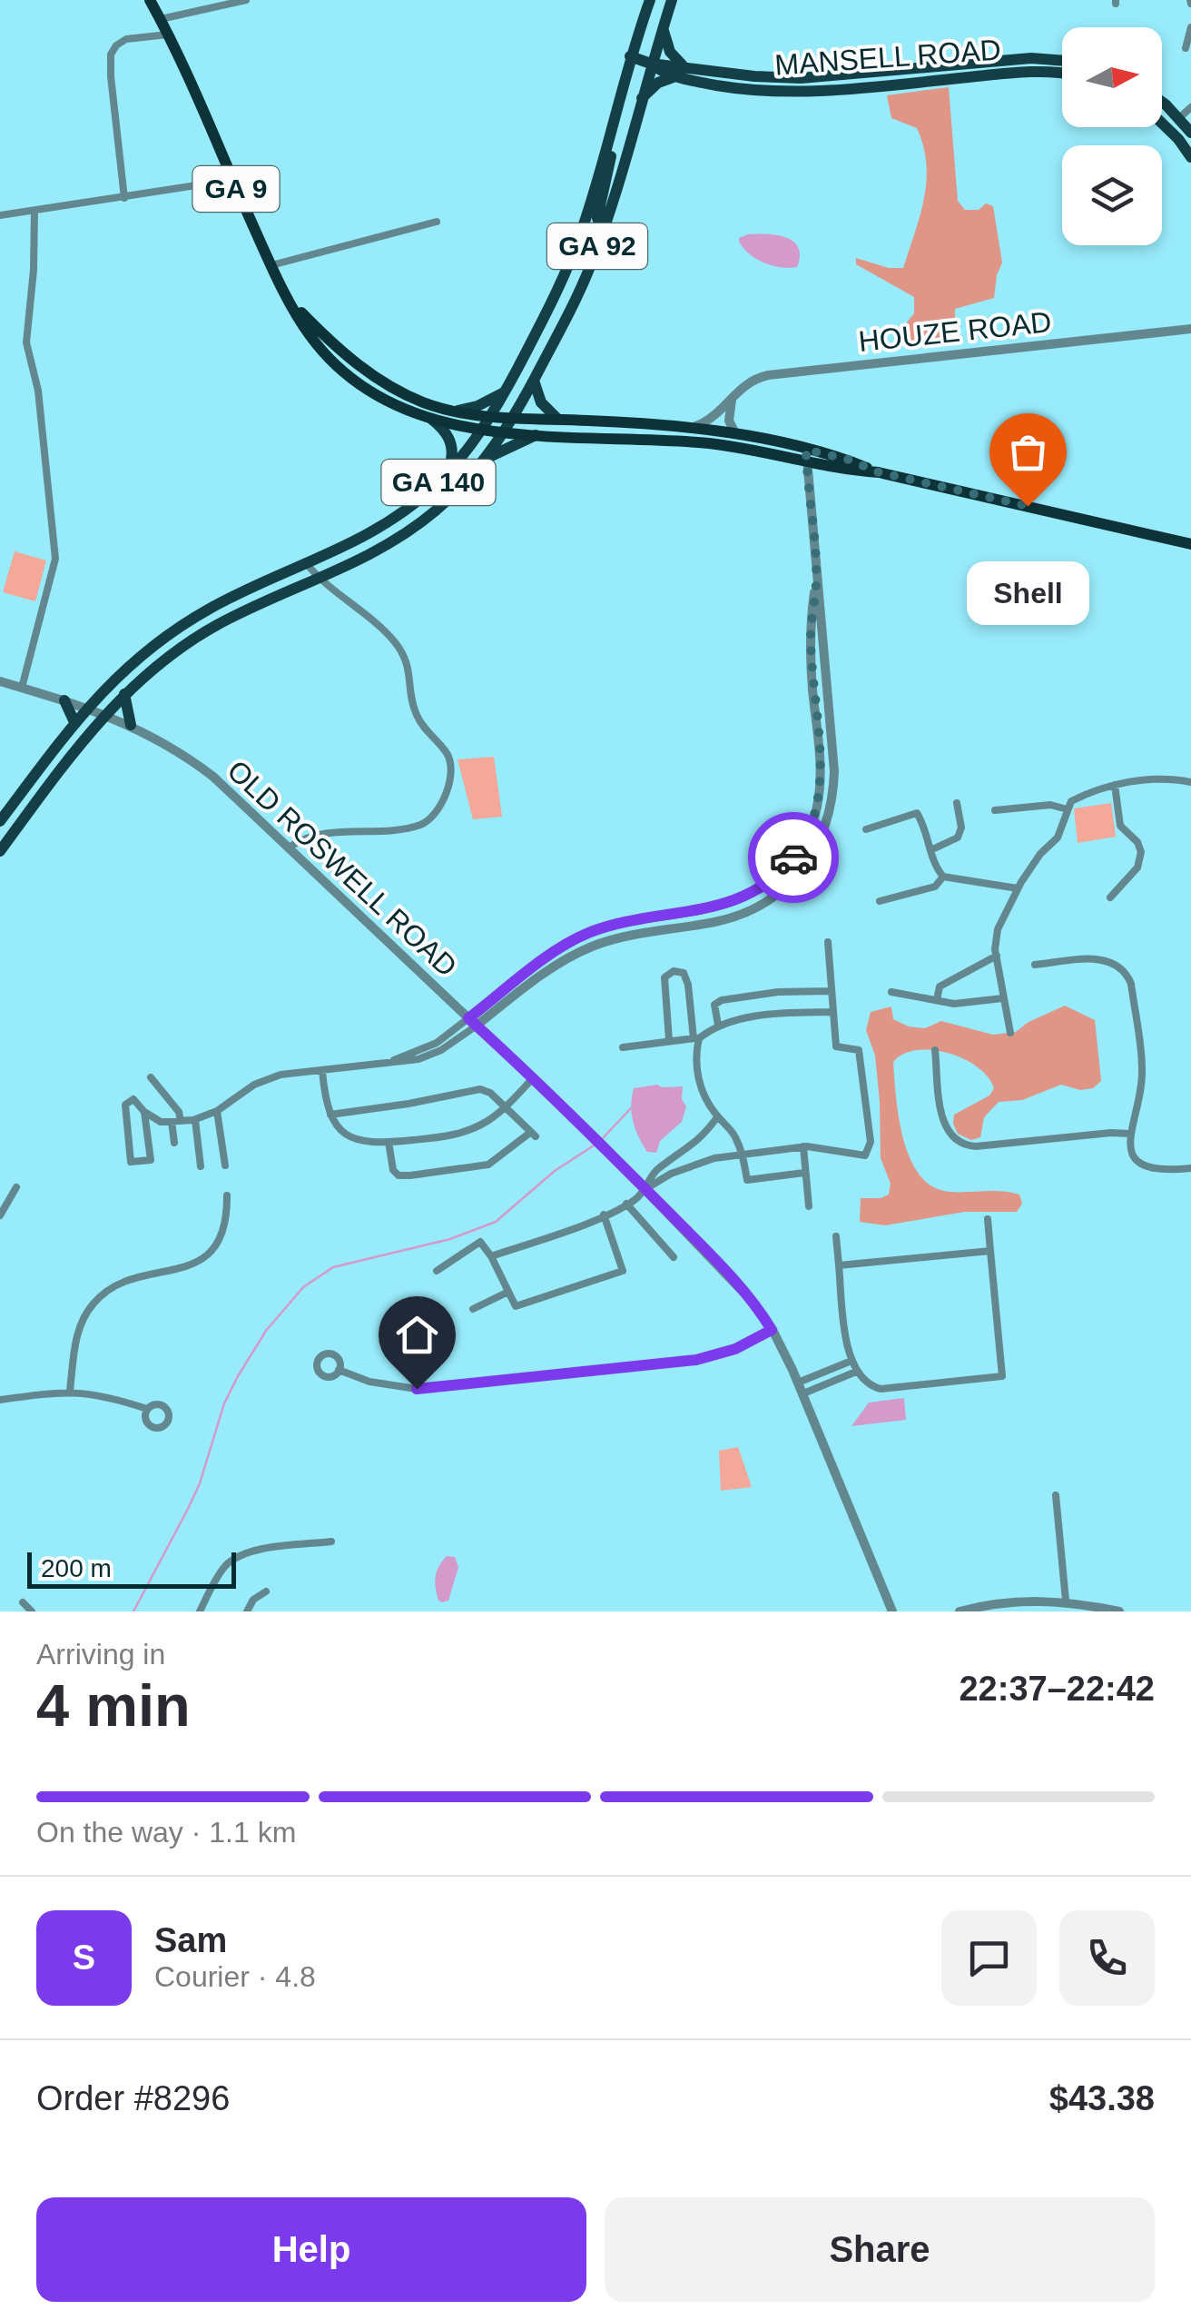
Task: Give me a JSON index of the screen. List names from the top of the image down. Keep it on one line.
{"streets":{"highway":["GA 9"],"main road":["MANSELL ROAD","GA 92","GA 140"],"street":["HOUZE ROAD","OLD ROSWELL ROAD"]},"crossings":[["MANSELL ROAD","GA 92"],["GA 9","GA 92"],["GA 9","HOUZE ROAD"],["GA 9","GA 140"],["GA 92","GA 140"],["GA 140","OLD ROSWELL ROAD"]],"places":["Shell"],"scale_bar":"200 m","north":"right","page":{"bubble":"Shell","scale":"200 m","heading":["4 min","Arriving in","22:37–22:42"],"panel":["Sam","Courier · 4.8","Order #8296","$43.38"],"bar":"On the way · 1.1 km","round":"S","buttons":["Help","Share"]}}
